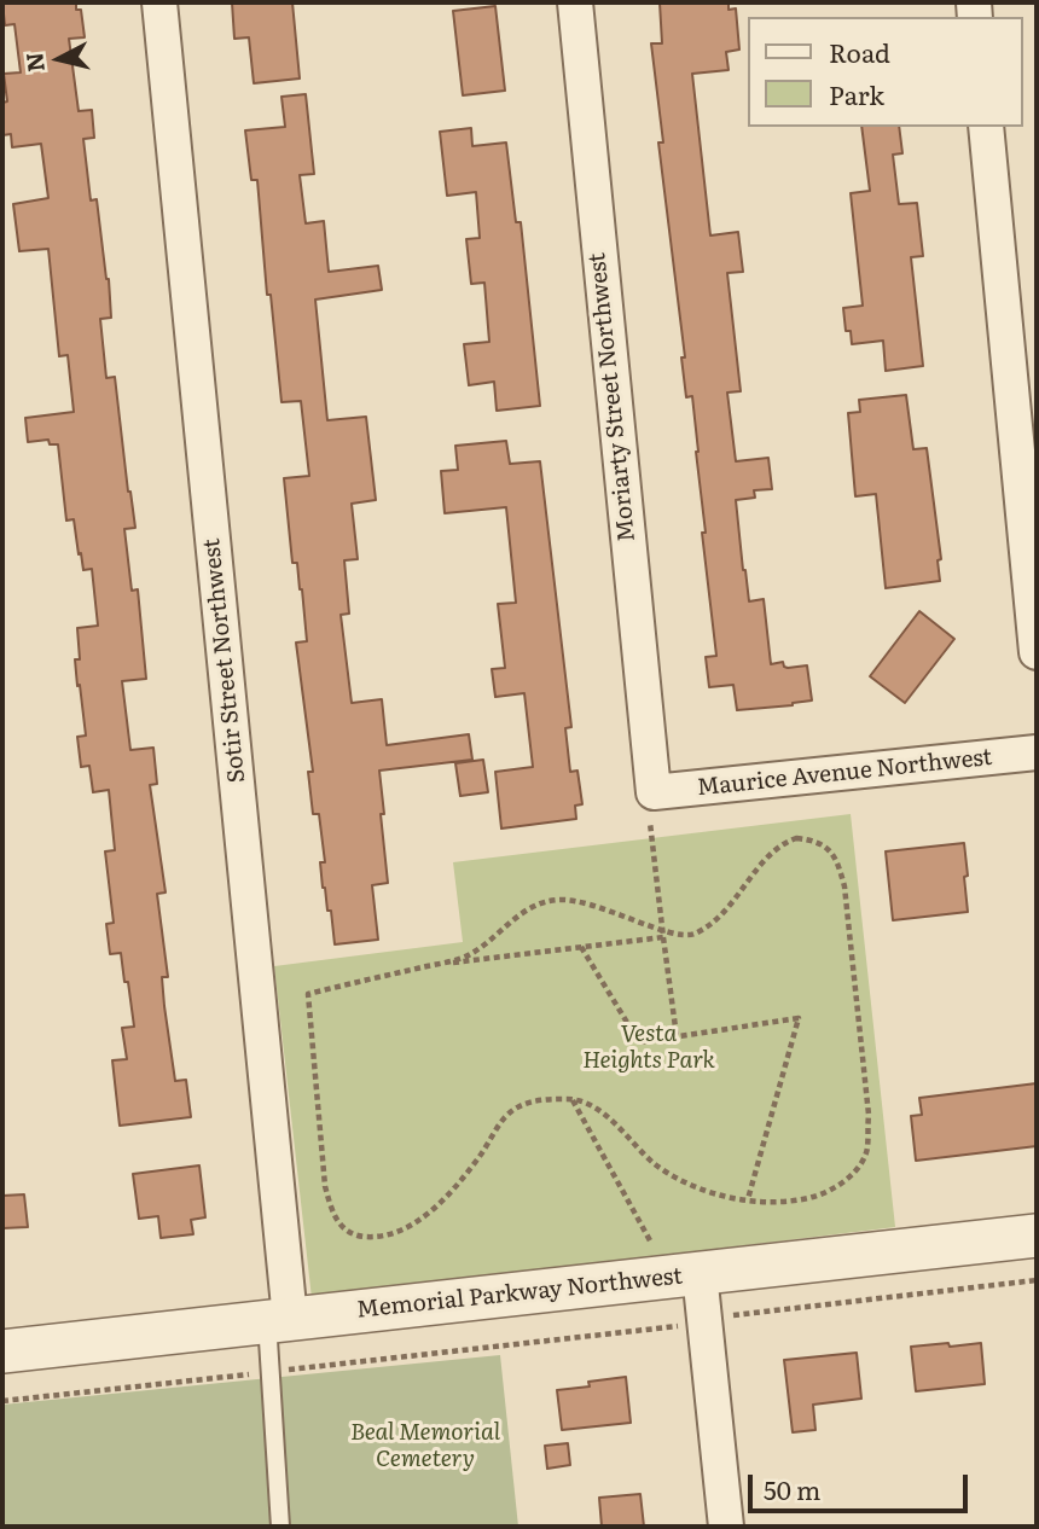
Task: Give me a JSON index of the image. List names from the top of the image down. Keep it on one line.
{"streets":{"street":["Moriarty Street Northwest","Sotir Street Northwest","Maurice Avenue Northwest","Memorial Parkway Northwest"]},"crossings":[["Moriarty Street Northwest","Maurice Avenue Northwest"],["Sotir Street Northwest","Memorial Parkway Northwest"]],"parks":["Vesta Heights Park","Beal Memorial Cemetery"],"legend":["Road","Park"],"scale_bar":"50 m","north":"left"}
